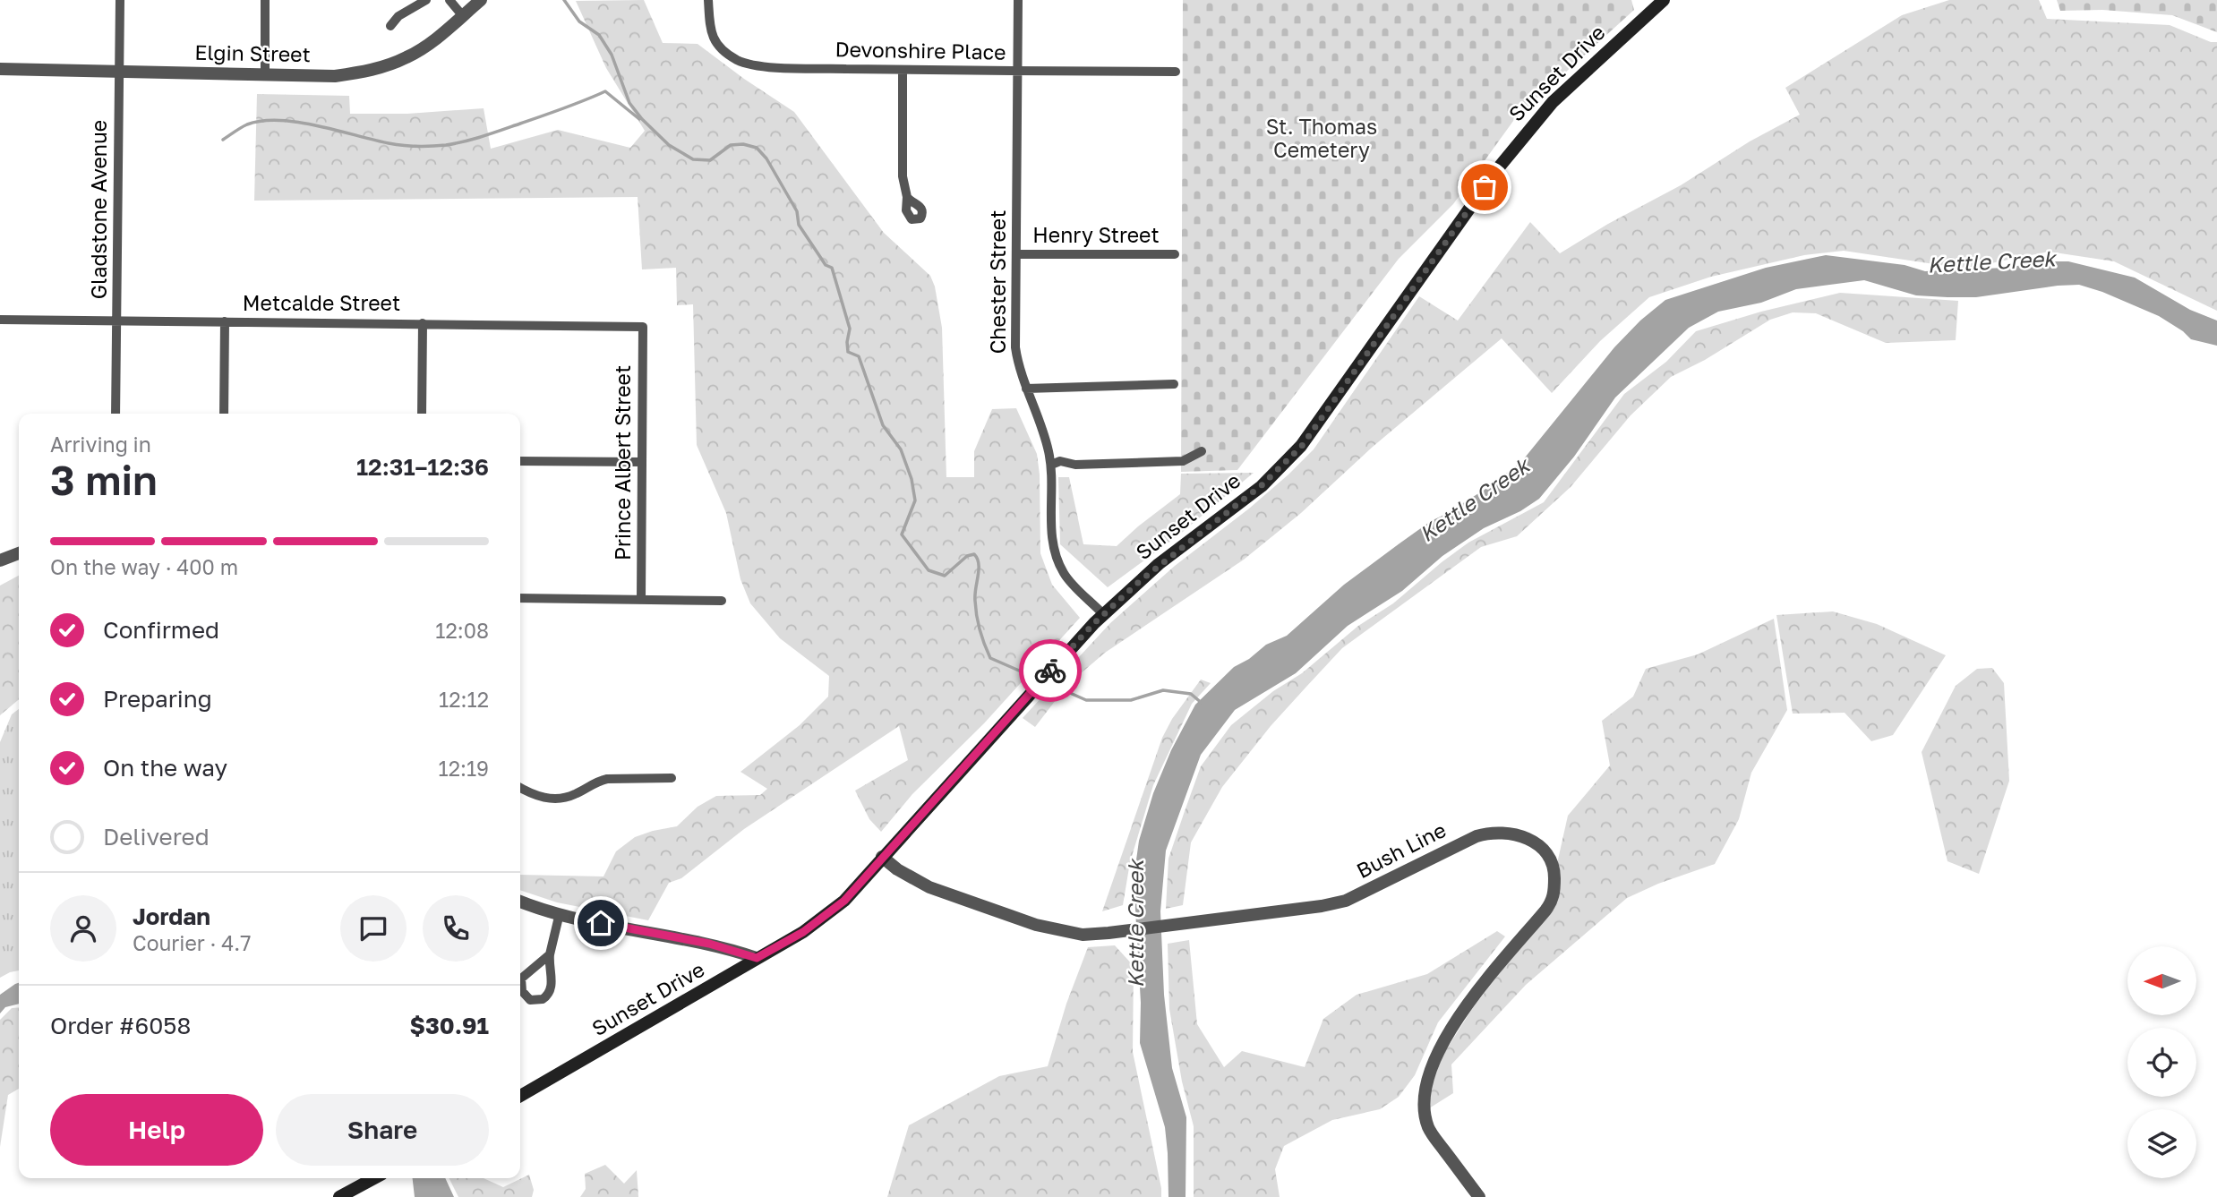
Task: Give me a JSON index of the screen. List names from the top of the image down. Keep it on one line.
{"streets":{"main road":["Sunset Drive"],"street":["Devonshire Place","Elgin Street","Gladstone Avenue","Henry Street","Chester Street","Metcalde Street","Prince Albert Street","Bush Line"]},"crossings":[["Devonshire Place","Chester Street"],["Elgin Street","Gladstone Avenue"],["Sunset Drive","Chester Street"],["Sunset Drive","Bush Line"],["Gladstone Avenue","Metcalde Street"],["Henry Street","Chester Street"],["Metcalde Street","Prince Albert Street"]],"water":["Kettle Creek"],"parks":["St. Thomas Cemetery"],"north":"left","page":{"heading":["3 min","Arriving in","12:31–12:36"],"panel":["Jordan","Courier · 4.7","Order #6058","$30.91"],"bar":"On the way · 400 m","list":[["Confirmed","12:08"],["Preparing","12:12"],["On the way","12:19"],"Delivered"],"buttons":["Help","Share"]}}
